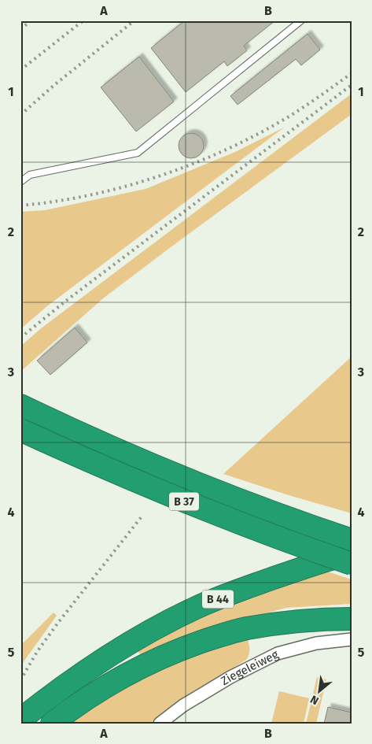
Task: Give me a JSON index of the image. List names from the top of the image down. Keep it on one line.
{"streets":{"highway":["B 37","B 44"],"street":["Ziegeleiweg"]},"north":"bottom left","grid":{"columns":["A","B"],"rows":["1","2","3","4","5"]}}
